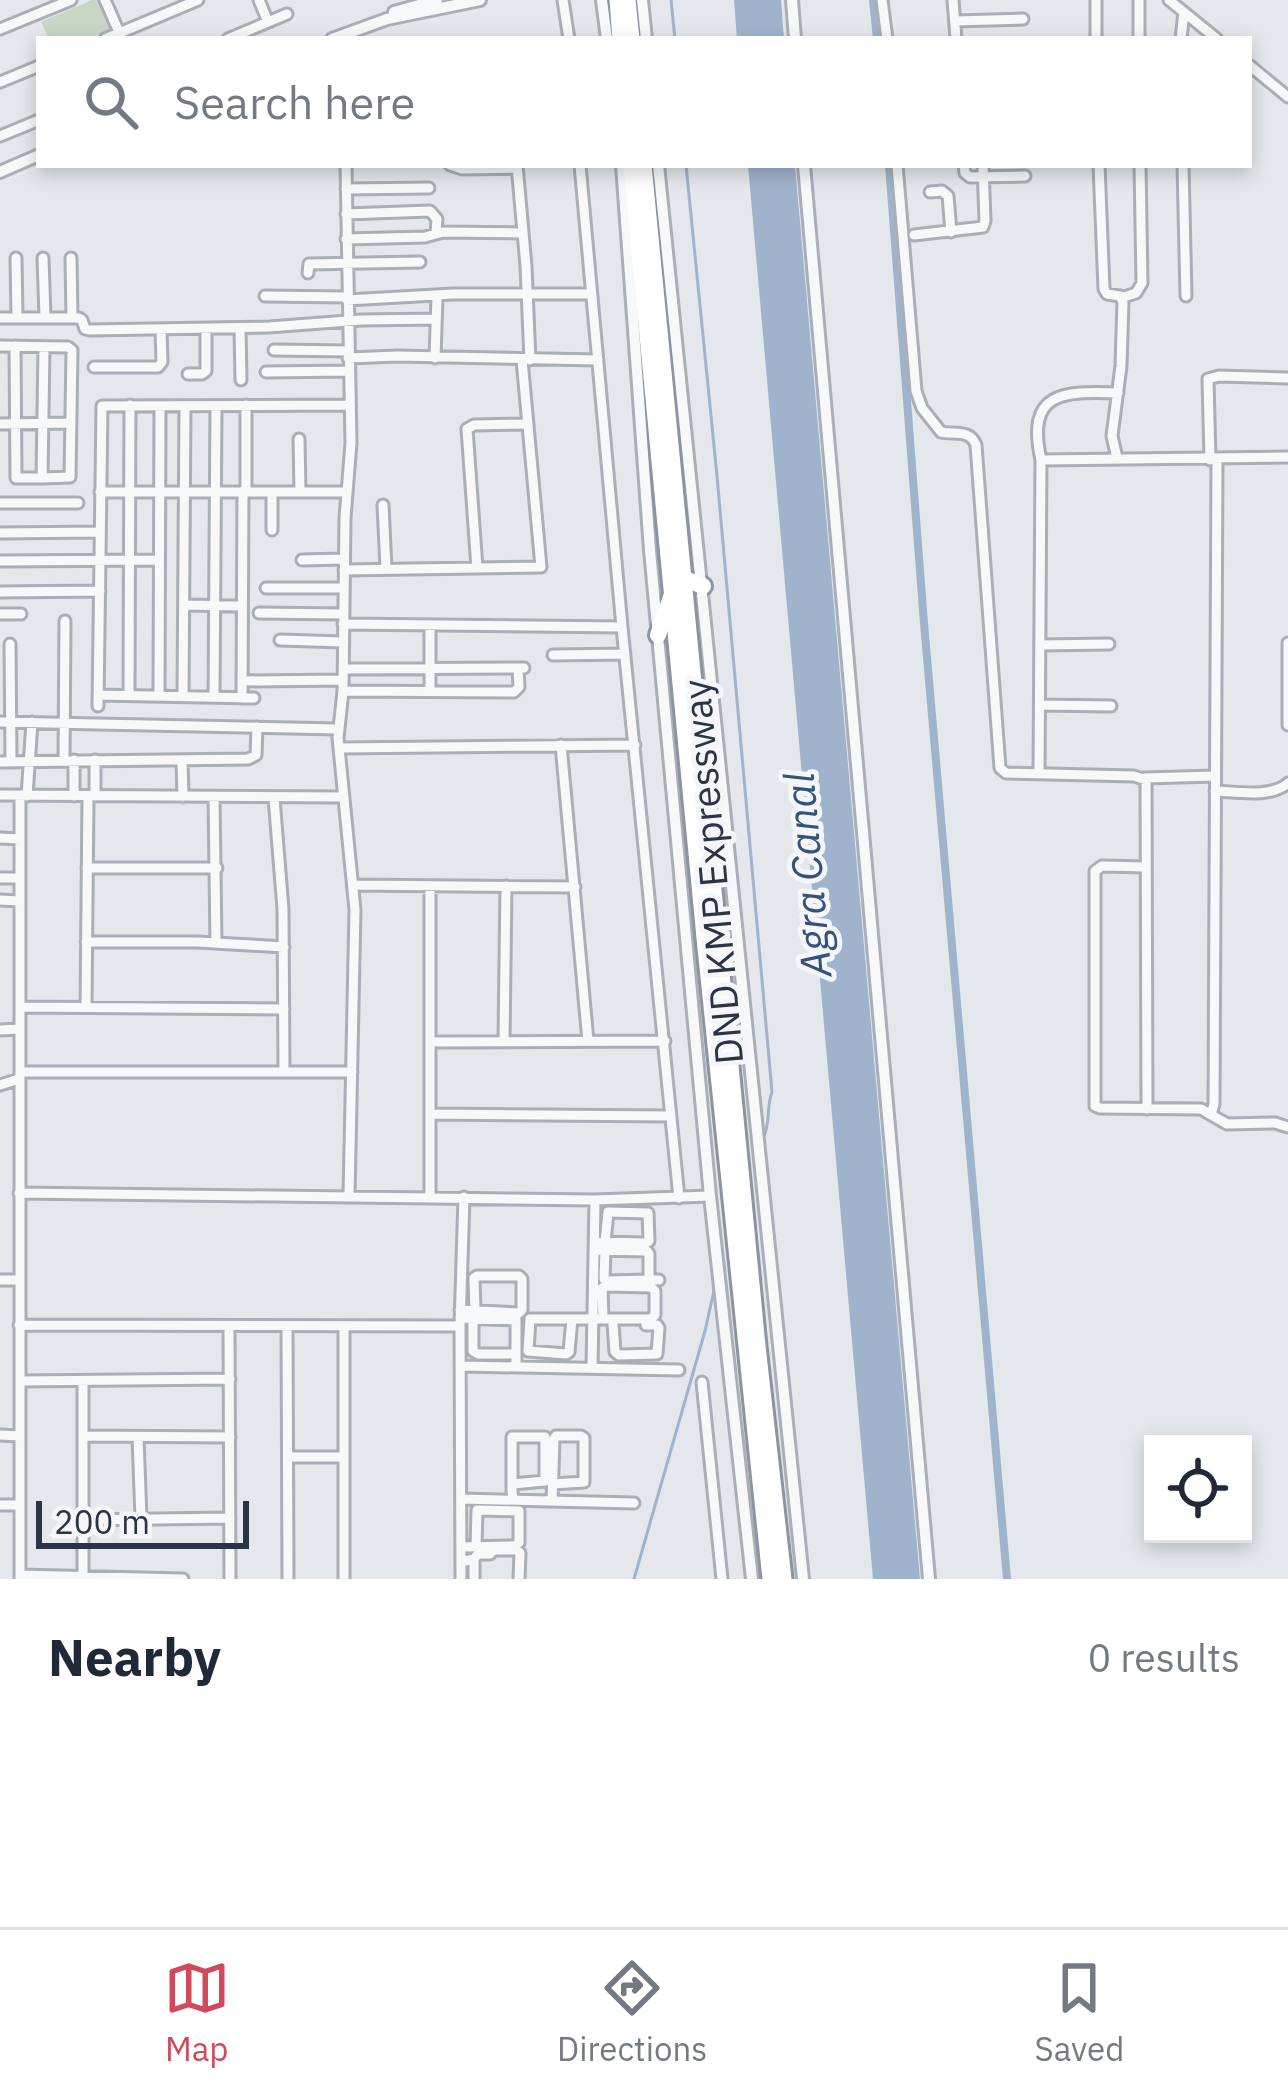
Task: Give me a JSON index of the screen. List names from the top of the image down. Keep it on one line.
{"streets":{"highway":["DND KMP Expressway"]},"water":["Agra Canal"],"scale_bar":"200 m","page":{"search":"Search here","scale":"200 m","heading":["Nearby","0 results"],"nav":["Map","Directions","Saved"]}}
